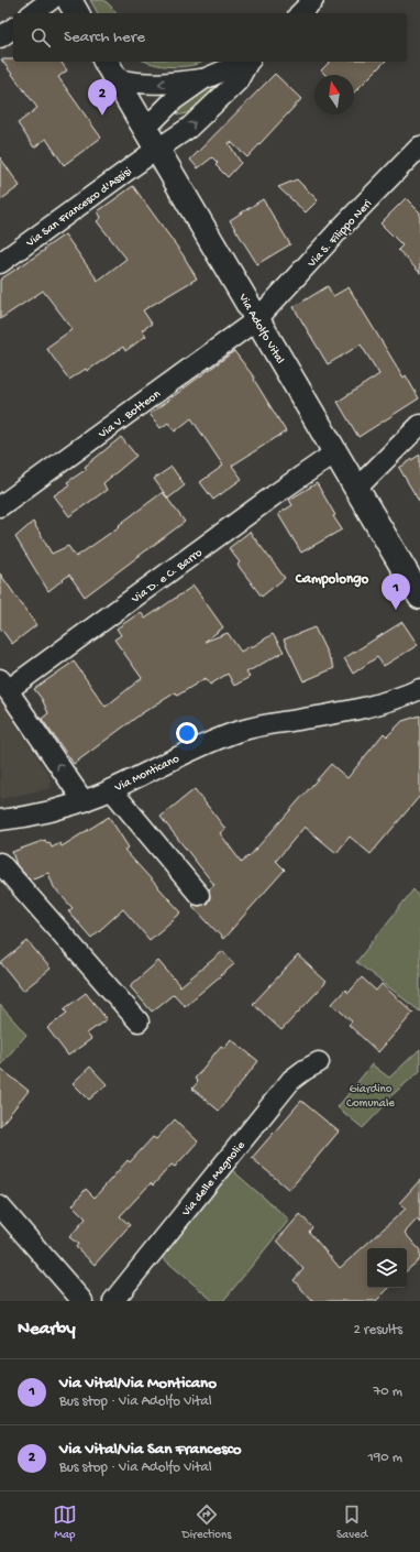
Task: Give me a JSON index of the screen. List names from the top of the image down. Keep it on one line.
{"streets":{"street":["Via San Francesco d'Assisi","Via S. Filippo Neri","Via Adolfo Vital","Via V. Botteon","Via D. e C. Barro","Via Monticano","Via delle Magnolie"]},"crossings":[["Via San Francesco d'Assisi","Via Adolfo Vital"],["Via S. Filippo Neri","Via Adolfo Vital"],["Via S. Filippo Neri","Via V. Botteon"],["Via Adolfo Vital","Via V. Botteon"],["Via Adolfo Vital","Via D. e C. Barro"]],"districts":["Campolongo"],"parks":["Giardino Comunale"],"north":"top","page":{"search":"Search here","pins":["2","1"],"heading":["Nearby","2 results"],"list":[{"mark":"1","name":"Via Vital/Via Monticano","note":"Bus stop · Via Adolfo Vital","value":"70 m"},{"mark":"2","name":"Via Vital/Via San Francesco","note":"Bus stop · Via Adolfo Vital","value":"190 m"}],"nav":["Map","Directions","Saved"]}}
